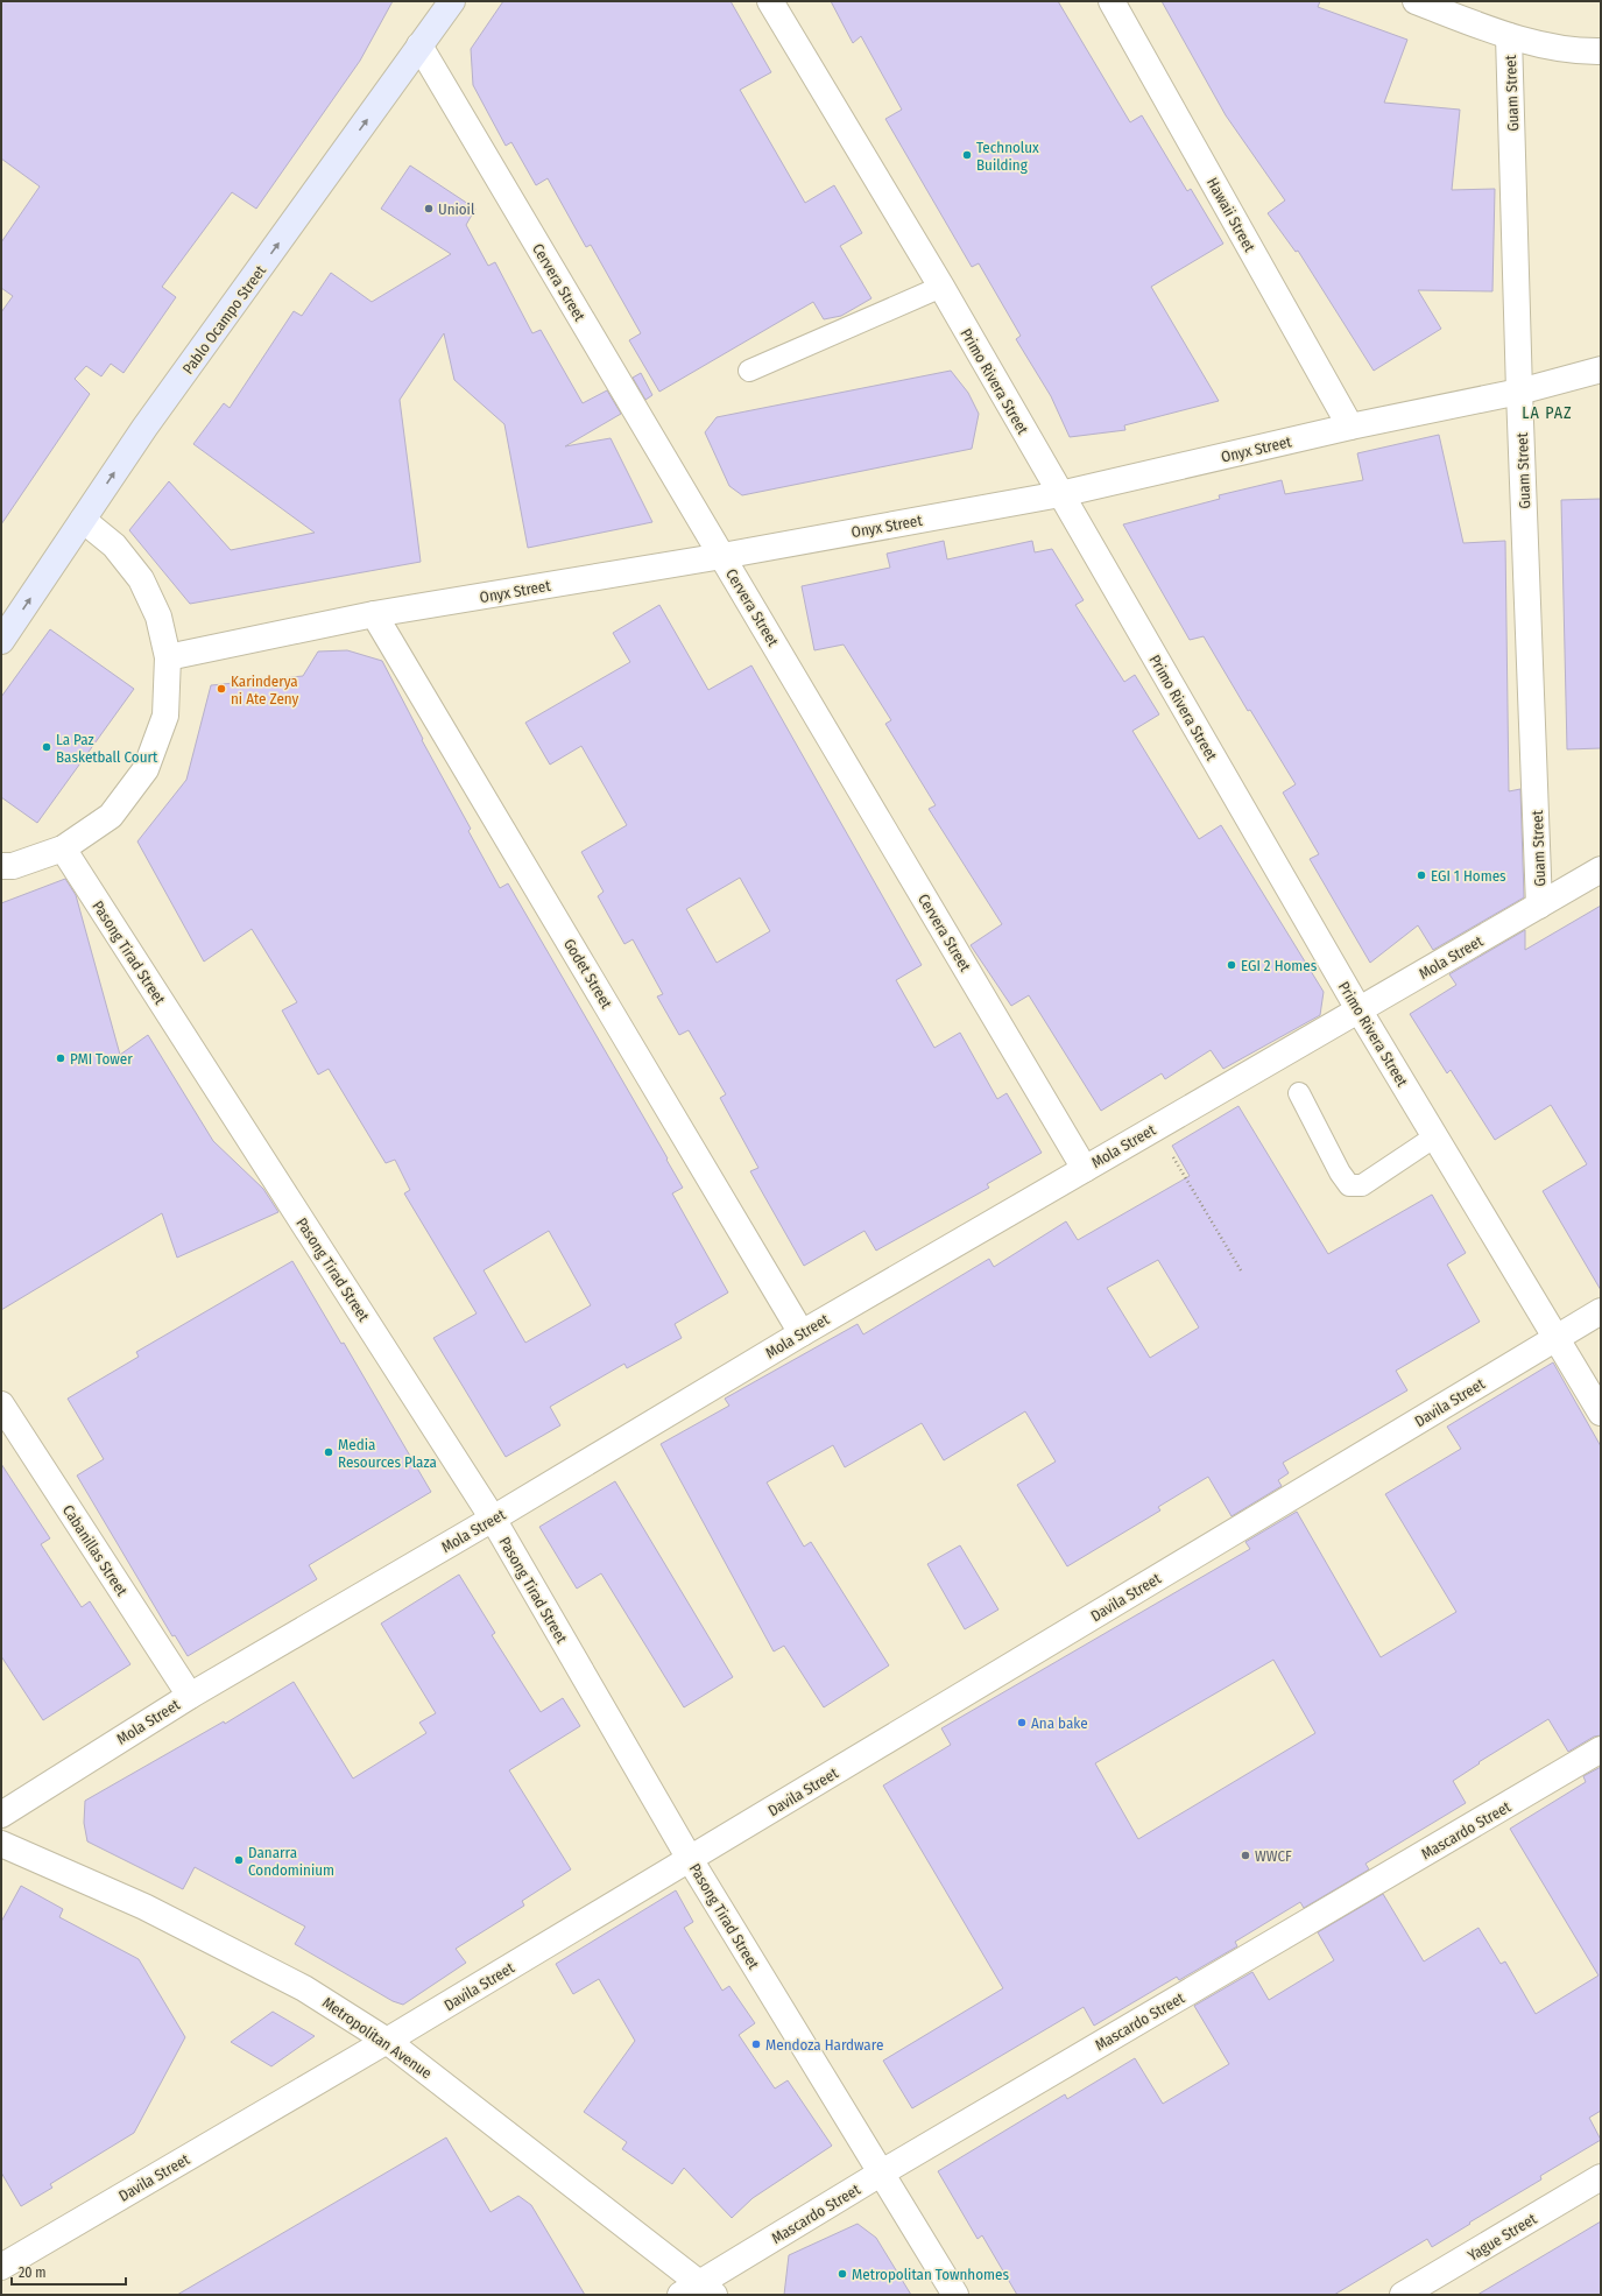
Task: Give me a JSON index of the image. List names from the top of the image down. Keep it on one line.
{"streets":{"main road":["Pablo Ocampo Street"],"street":["Guam Street","Hawaii Street","Cervera Street","Primo Rivera Street","Onyx Street","Pasong Tirad Street","Mola Street","Godet Street","Davila Street","Cabanillas Street","Mascardo Street","Metropolitan Avenue","Yague Street"]},"crossings":[["Guam Street","Onyx Street"],["Guam Street","Mola Street"],["Hawaii Street","Onyx Street"],["Cervera Street","Pablo Ocampo Street"],["Cervera Street","Onyx Street"],["Cervera Street","Mola Street"],["Primo Rivera Street","Onyx Street"],["Primo Rivera Street","Mola Street"],["Primo Rivera Street","Davila Street"],["Onyx Street","Godet Street"],["Pasong Tirad Street","Mola Street"],["Pasong Tirad Street","Davila Street"],["Pasong Tirad Street","Mascardo Street"],["Mola Street","Godet Street"],["Mola Street","Cabanillas Street"],["Davila Street","Metropolitan Avenue"],["Mascardo Street","Metropolitan Avenue"]],"one_way":["Pablo Ocampo Street"],"districts":["LA PAZ"],"places":["Technolux Building","Unioil","Karinderya ni Ate Zeny","La Paz Basketball Court","EGI 1 Homes","EGI 2 Homes","PMI Tower","Media Resources Plaza","Ana bake","WWCF","Danarra Condominium","Mendoza Hardware","Metropolitan Townhomes"],"scale_bar":"20 m"}
